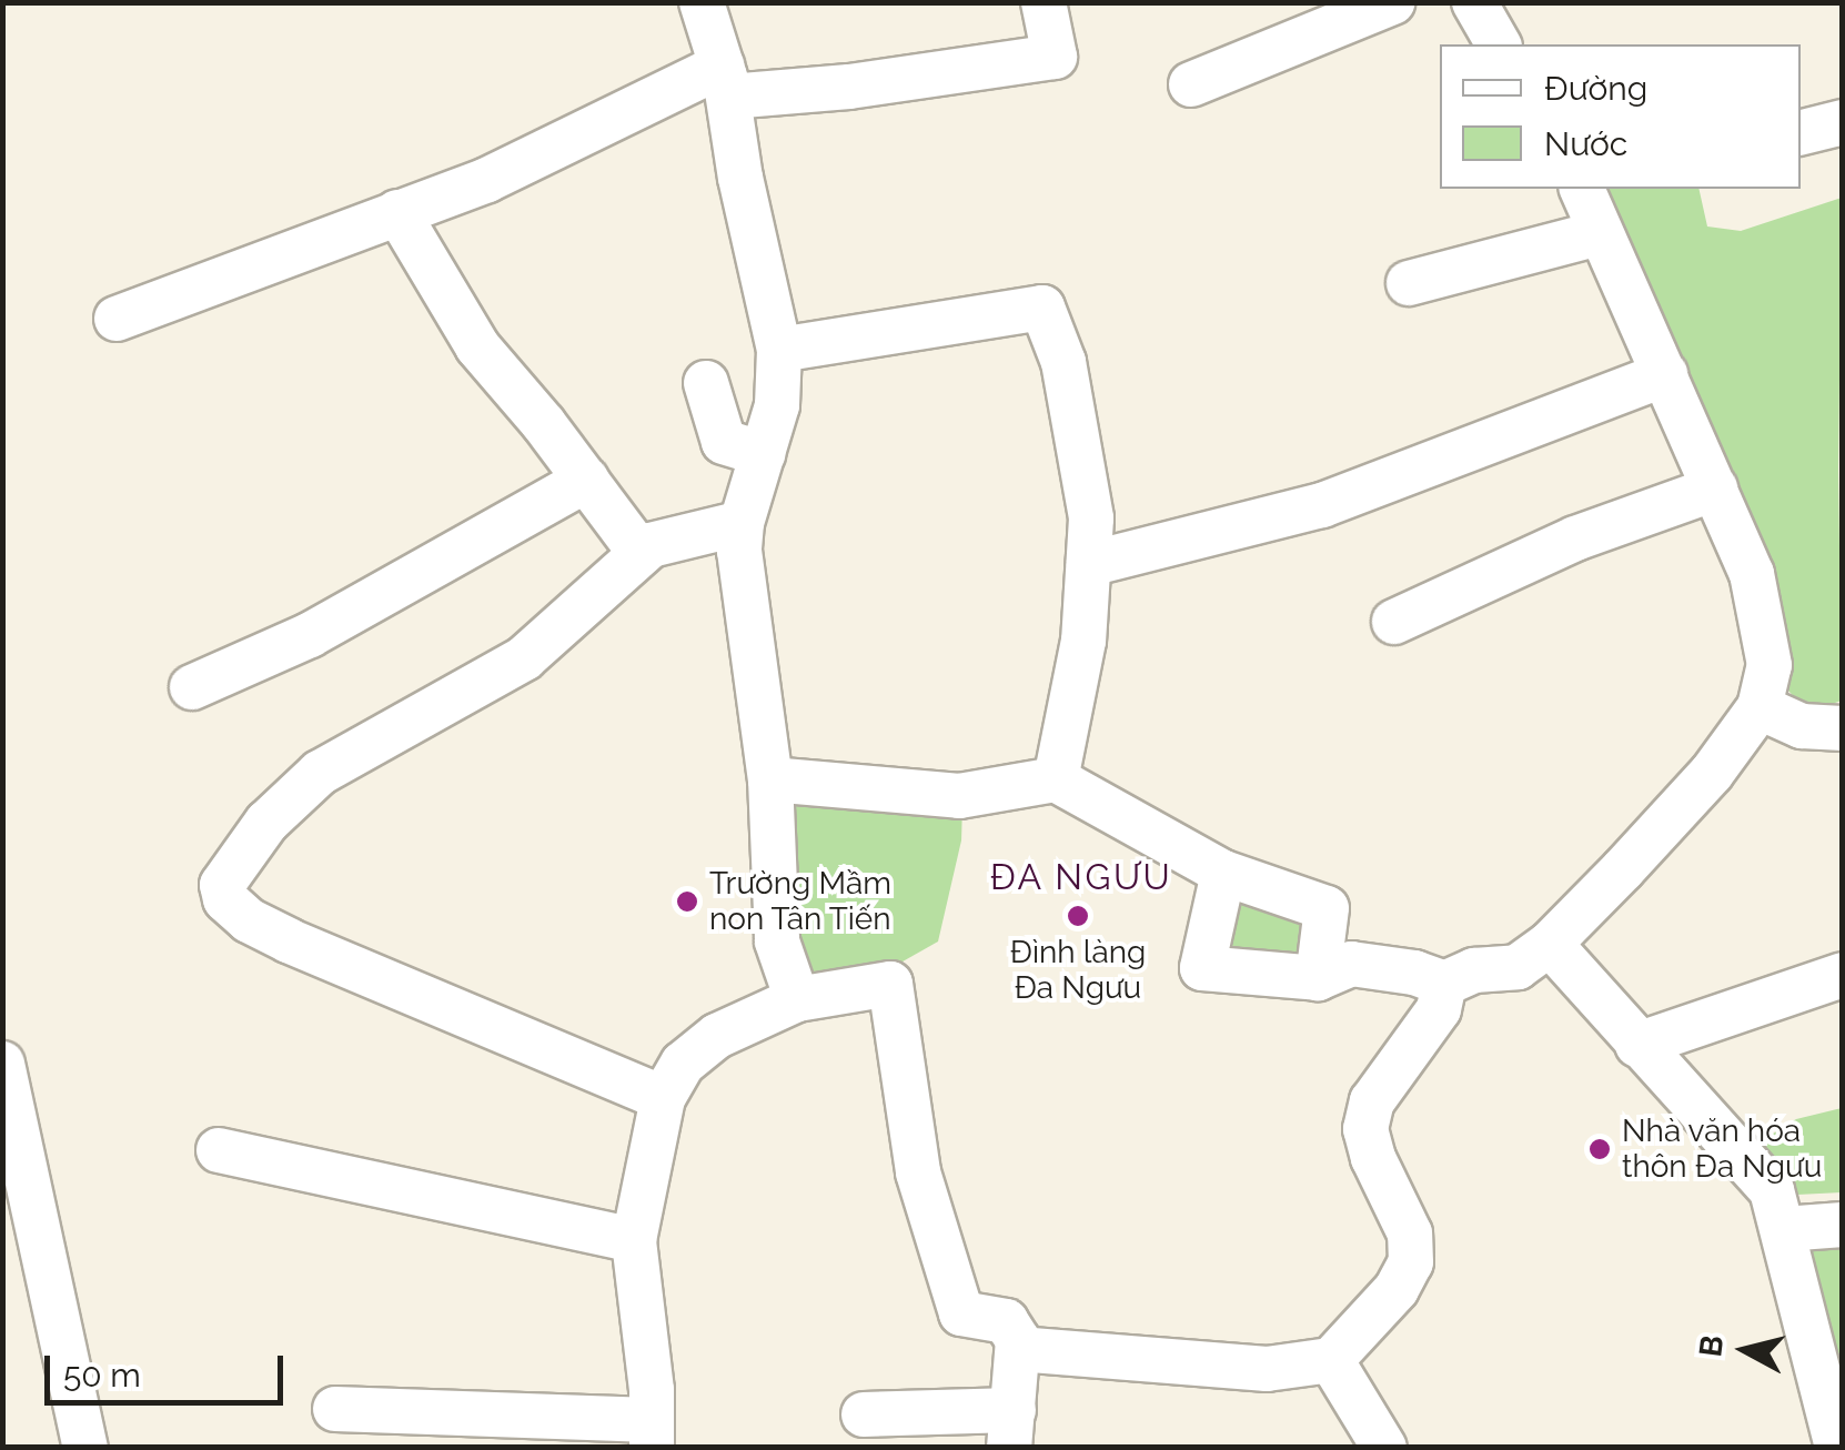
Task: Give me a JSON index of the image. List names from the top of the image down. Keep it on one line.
{"districts":["ĐA NGƯU"],"places":["Trường Mầm non Tân Tiến","Đình làng Đa Ngưu","Nhà văn hóa thôn Đa Ngưu"],"legend":["Đường","Nước"],"scale_bar":"50 m","north":"left"}
